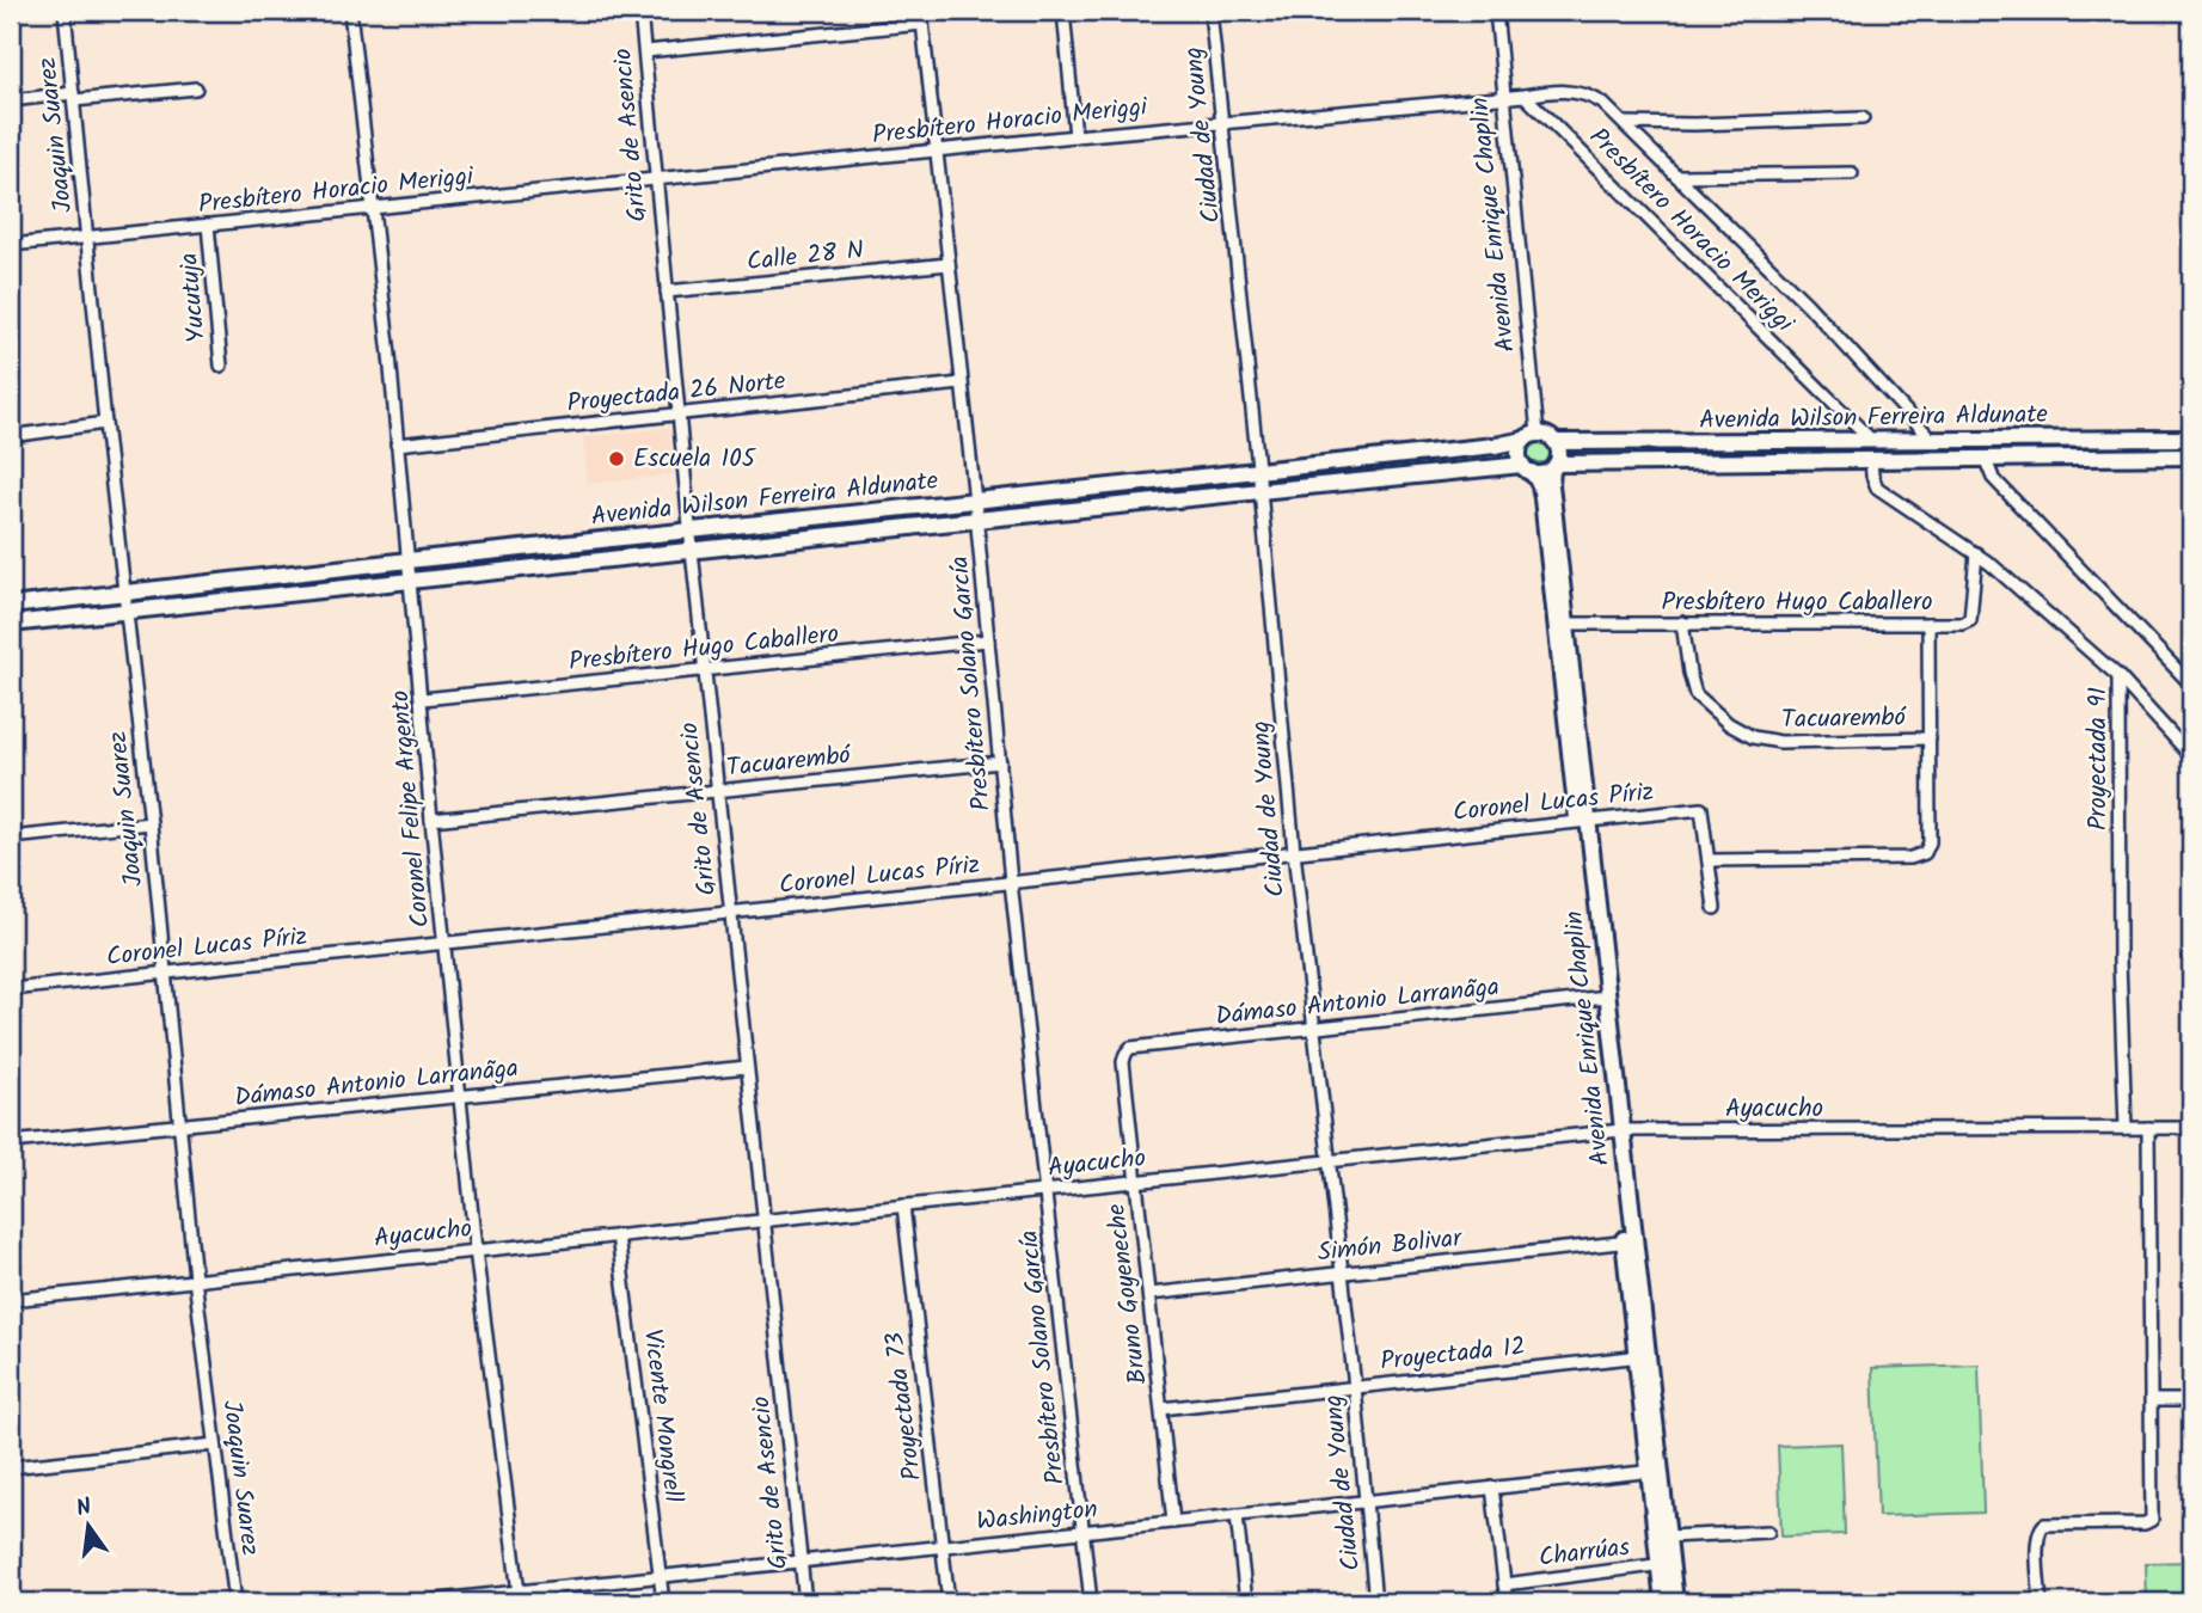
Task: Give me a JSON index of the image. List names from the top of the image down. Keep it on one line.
{"streets":{"street":["Presbítero Horacio Meriggi","Joaquin Suarez","Grito de Asencio","Ciudad de Young","Avenida Enrique Chaplin","Calle 28 N","Yucutuja","Proyectada 26 Norte","Avenida Wilson Ferreira Aldunate","Presbítero Hugo Caballero","Presbítero Solano García","Tacuarembó","Proyectada 91","Coronel Lucas Píriz","Coronel Felipe Argento","Dámaso Antonio Larranãga","Ayacucho","Simón Bolivar","Bruno Goyeneche","Proyectada 12","Proyectada 73","Vicente Mongrell","Washington","Charrúas"]},"crossings":[["Presbítero Horacio Meriggi","Joaquin Suarez"],["Presbítero Horacio Meriggi","Grito de Asencio"],["Presbítero Horacio Meriggi","Ciudad de Young"],["Presbítero Horacio Meriggi","Avenida Enrique Chaplin"],["Presbítero Horacio Meriggi","Yucutuja"],["Presbítero Horacio Meriggi","Avenida Wilson Ferreira Aldunate"],["Presbítero Horacio Meriggi","Presbítero Solano García"],["Presbítero Horacio Meriggi","Coronel Felipe Argento"],["Joaquin Suarez","Avenida Wilson Ferreira Aldunate"],["Joaquin Suarez","Coronel Lucas Píriz"],["Joaquin Suarez","Dámaso Antonio Larranãga"],["Joaquin Suarez","Ayacucho"],["Grito de Asencio","Calle 28 N"],["Grito de Asencio","Proyectada 26 Norte"],["Grito de Asencio","Avenida Wilson Ferreira Aldunate"],["Grito de Asencio","Presbítero Hugo Caballero"],["Grito de Asencio","Tacuarembó"],["Grito de Asencio","Coronel Lucas Píriz"],["Grito de Asencio","Dámaso Antonio Larranãga"],["Grito de Asencio","Ayacucho"],["Grito de Asencio","Washington"],["Ciudad de Young","Avenida Wilson Ferreira Aldunate"],["Ciudad de Young","Coronel Lucas Píriz"],["Ciudad de Young","Dámaso Antonio Larranãga"],["Ciudad de Young","Ayacucho"],["Ciudad de Young","Simón Bolivar"],["Ciudad de Young","Proyectada 12"],["Ciudad de Young","Washington"],["Avenida Enrique Chaplin","Avenida Wilson Ferreira Aldunate"],["Avenida Enrique Chaplin","Presbítero Hugo Caballero"],["Avenida Enrique Chaplin","Coronel Lucas Píriz"],["Avenida Enrique Chaplin","Dámaso Antonio Larranãga"],["Avenida Enrique Chaplin","Ayacucho"],["Avenida Enrique Chaplin","Simón Bolivar"],["Avenida Enrique Chaplin","Proyectada 12"],["Avenida Enrique Chaplin","Washington"],["Avenida Enrique Chaplin","Charrúas"],["Calle 28 N","Presbítero Solano García"],["Proyectada 26 Norte","Presbítero Solano García"],["Proyectada 26 Norte","Coronel Felipe Argento"],["Avenida Wilson Ferreira Aldunate","Presbítero Solano García"],["Avenida Wilson Ferreira Aldunate","Proyectada 91"],["Avenida Wilson Ferreira Aldunate","Coronel Felipe Argento"],["Presbítero Hugo Caballero","Presbítero Solano García"],["Presbítero Hugo Caballero","Tacuarembó"],["Presbítero Hugo Caballero","Proyectada 91"],["Presbítero Hugo Caballero","Coronel Felipe Argento"],["Presbítero Solano García","Tacuarembó"],["Presbítero Solano García","Coronel Lucas Píriz"],["Presbítero Solano García","Ayacucho"],["Presbítero Solano García","Washington"],["Tacuarembó","Coronel Felipe Argento"],["Proyectada 91","Ayacucho"],["Coronel Lucas Píriz","Coronel Felipe Argento"],["Coronel Felipe Argento","Dámaso Antonio Larranãga"],["Coronel Felipe Argento","Ayacucho"],["Coronel Felipe Argento","Washington"],["Dámaso Antonio Larranãga","Bruno Goyeneche"],["Ayacucho","Bruno Goyeneche"],["Ayacucho","Proyectada 73"],["Ayacucho","Vicente Mongrell"],["Simón Bolivar","Bruno Goyeneche"],["Bruno Goyeneche","Proyectada 12"],["Bruno Goyeneche","Washington"],["Proyectada 73","Washington"],["Vicente Mongrell","Washington"]],"places":["Escuela 105"],"north":"top"}
